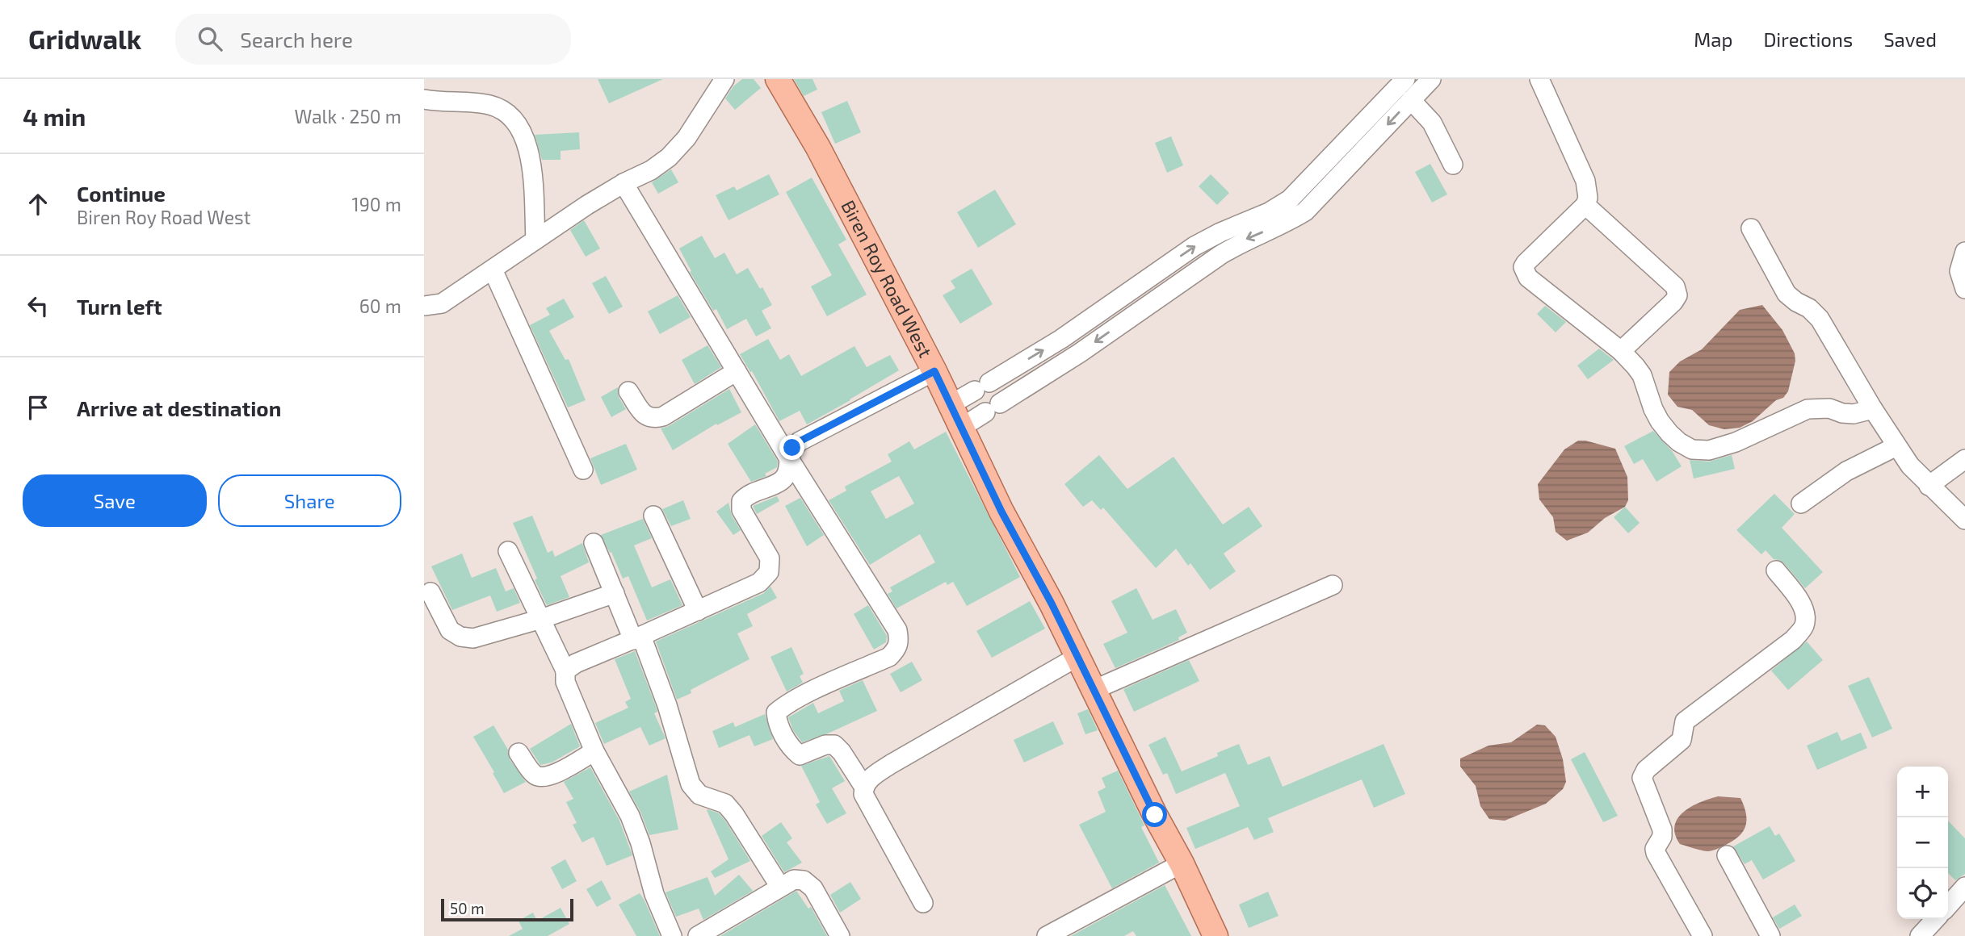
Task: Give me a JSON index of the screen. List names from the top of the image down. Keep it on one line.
{"streets":{"main road":["Biren Roy Road West"]},"scale_bar":"50 m","page":{"header":"Gridwalk","search":"Search here","nav":["Map","Directions","Saved"],"heading":["4 min","Walk · 250 m"],"list":[["Continue","Biren Roy Road West","190 m"],["Turn left","60 m"],"Arrive at destination"],"buttons":["Save","Share"],"map_buttons":["+","−"],"scale":"50 m"}}
